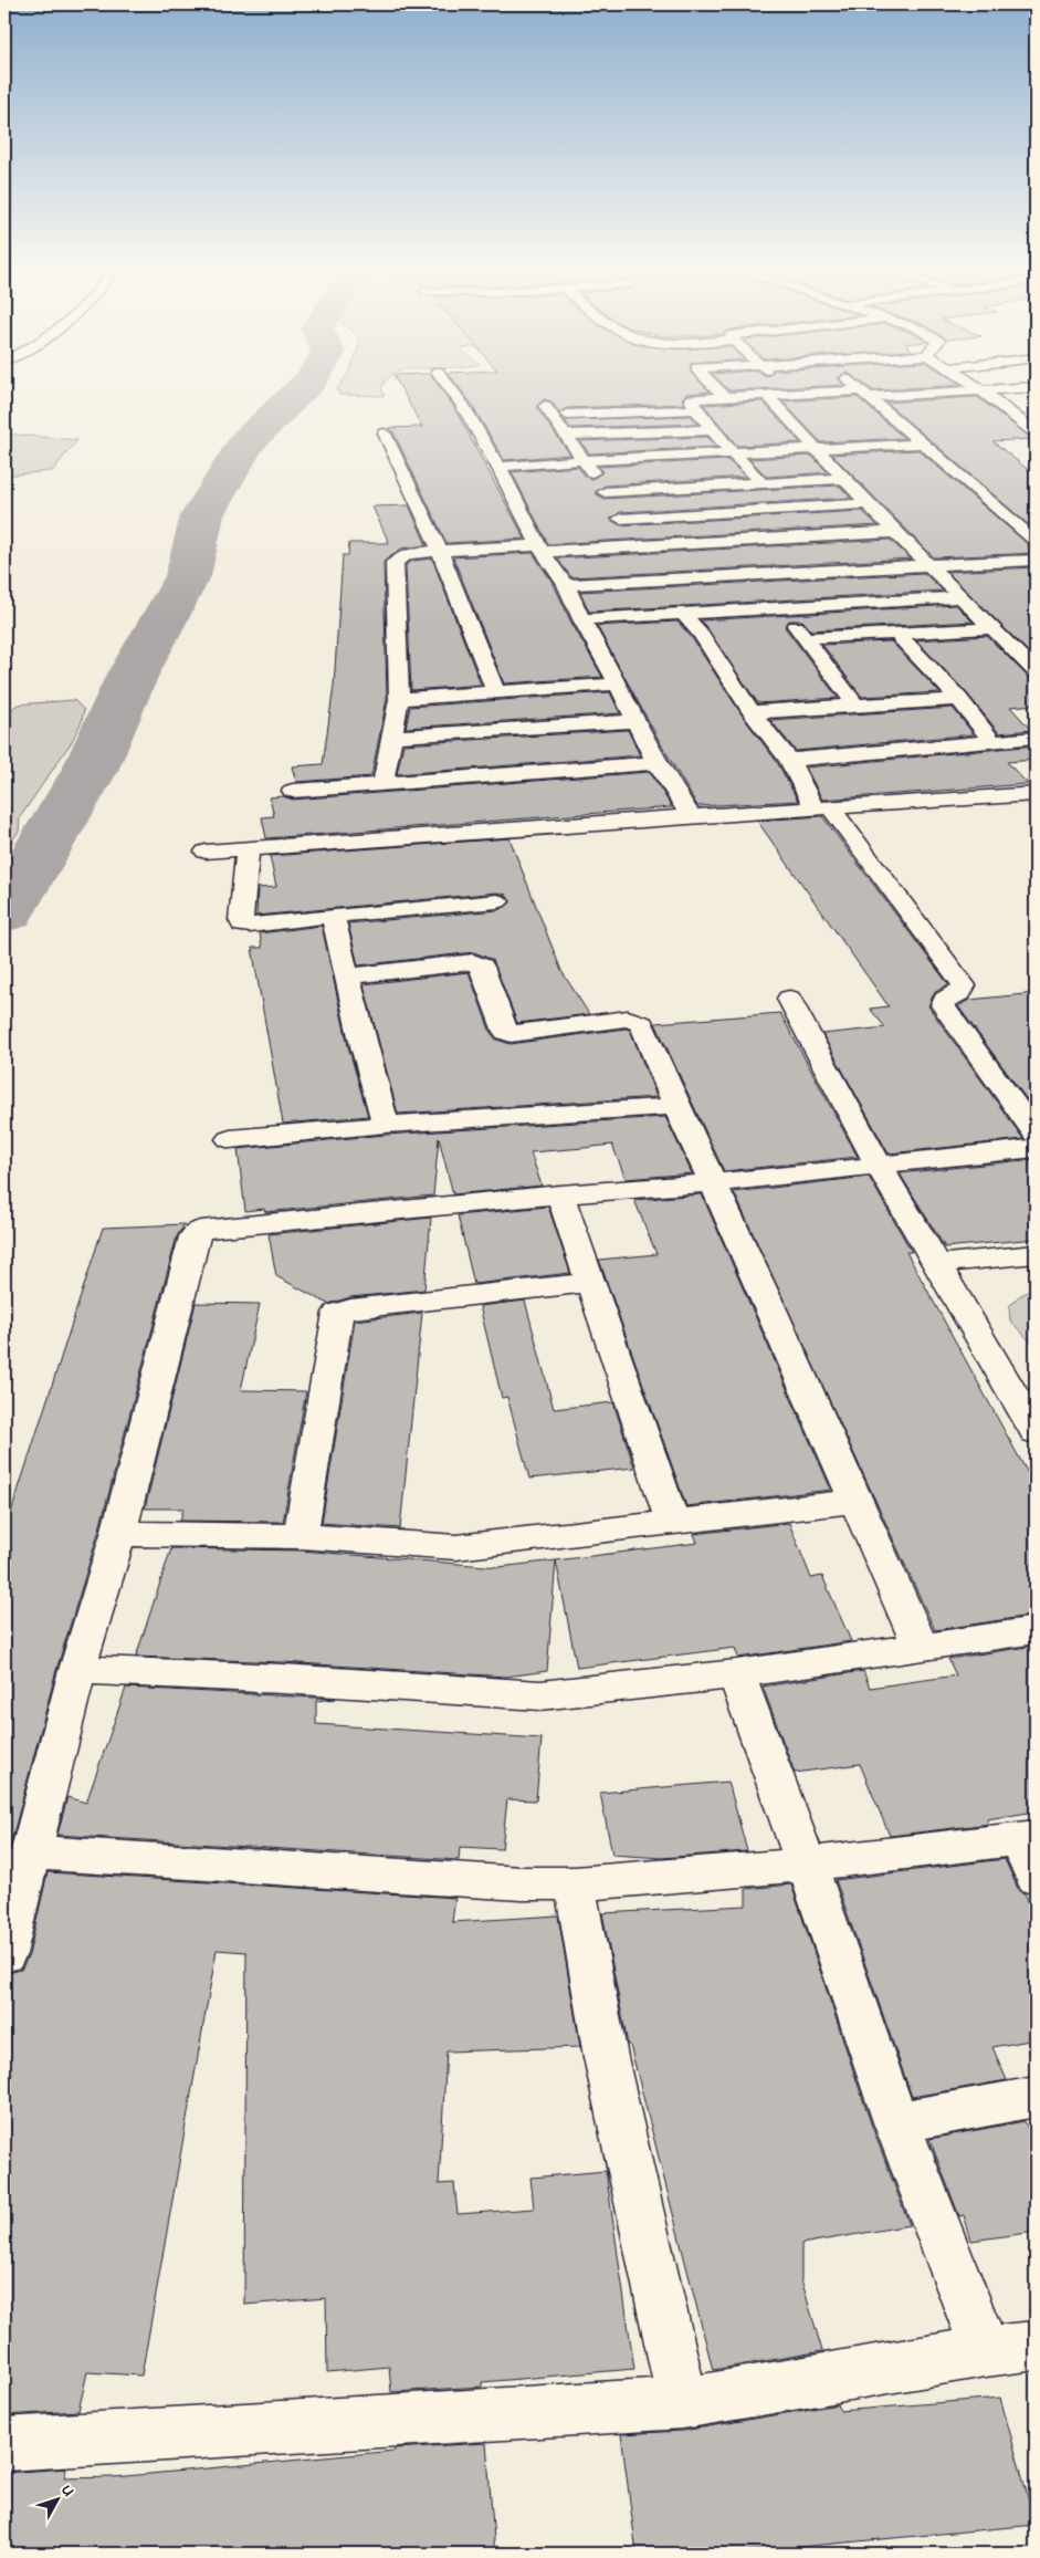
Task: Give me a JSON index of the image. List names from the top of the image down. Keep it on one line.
{"north":"top right"}
